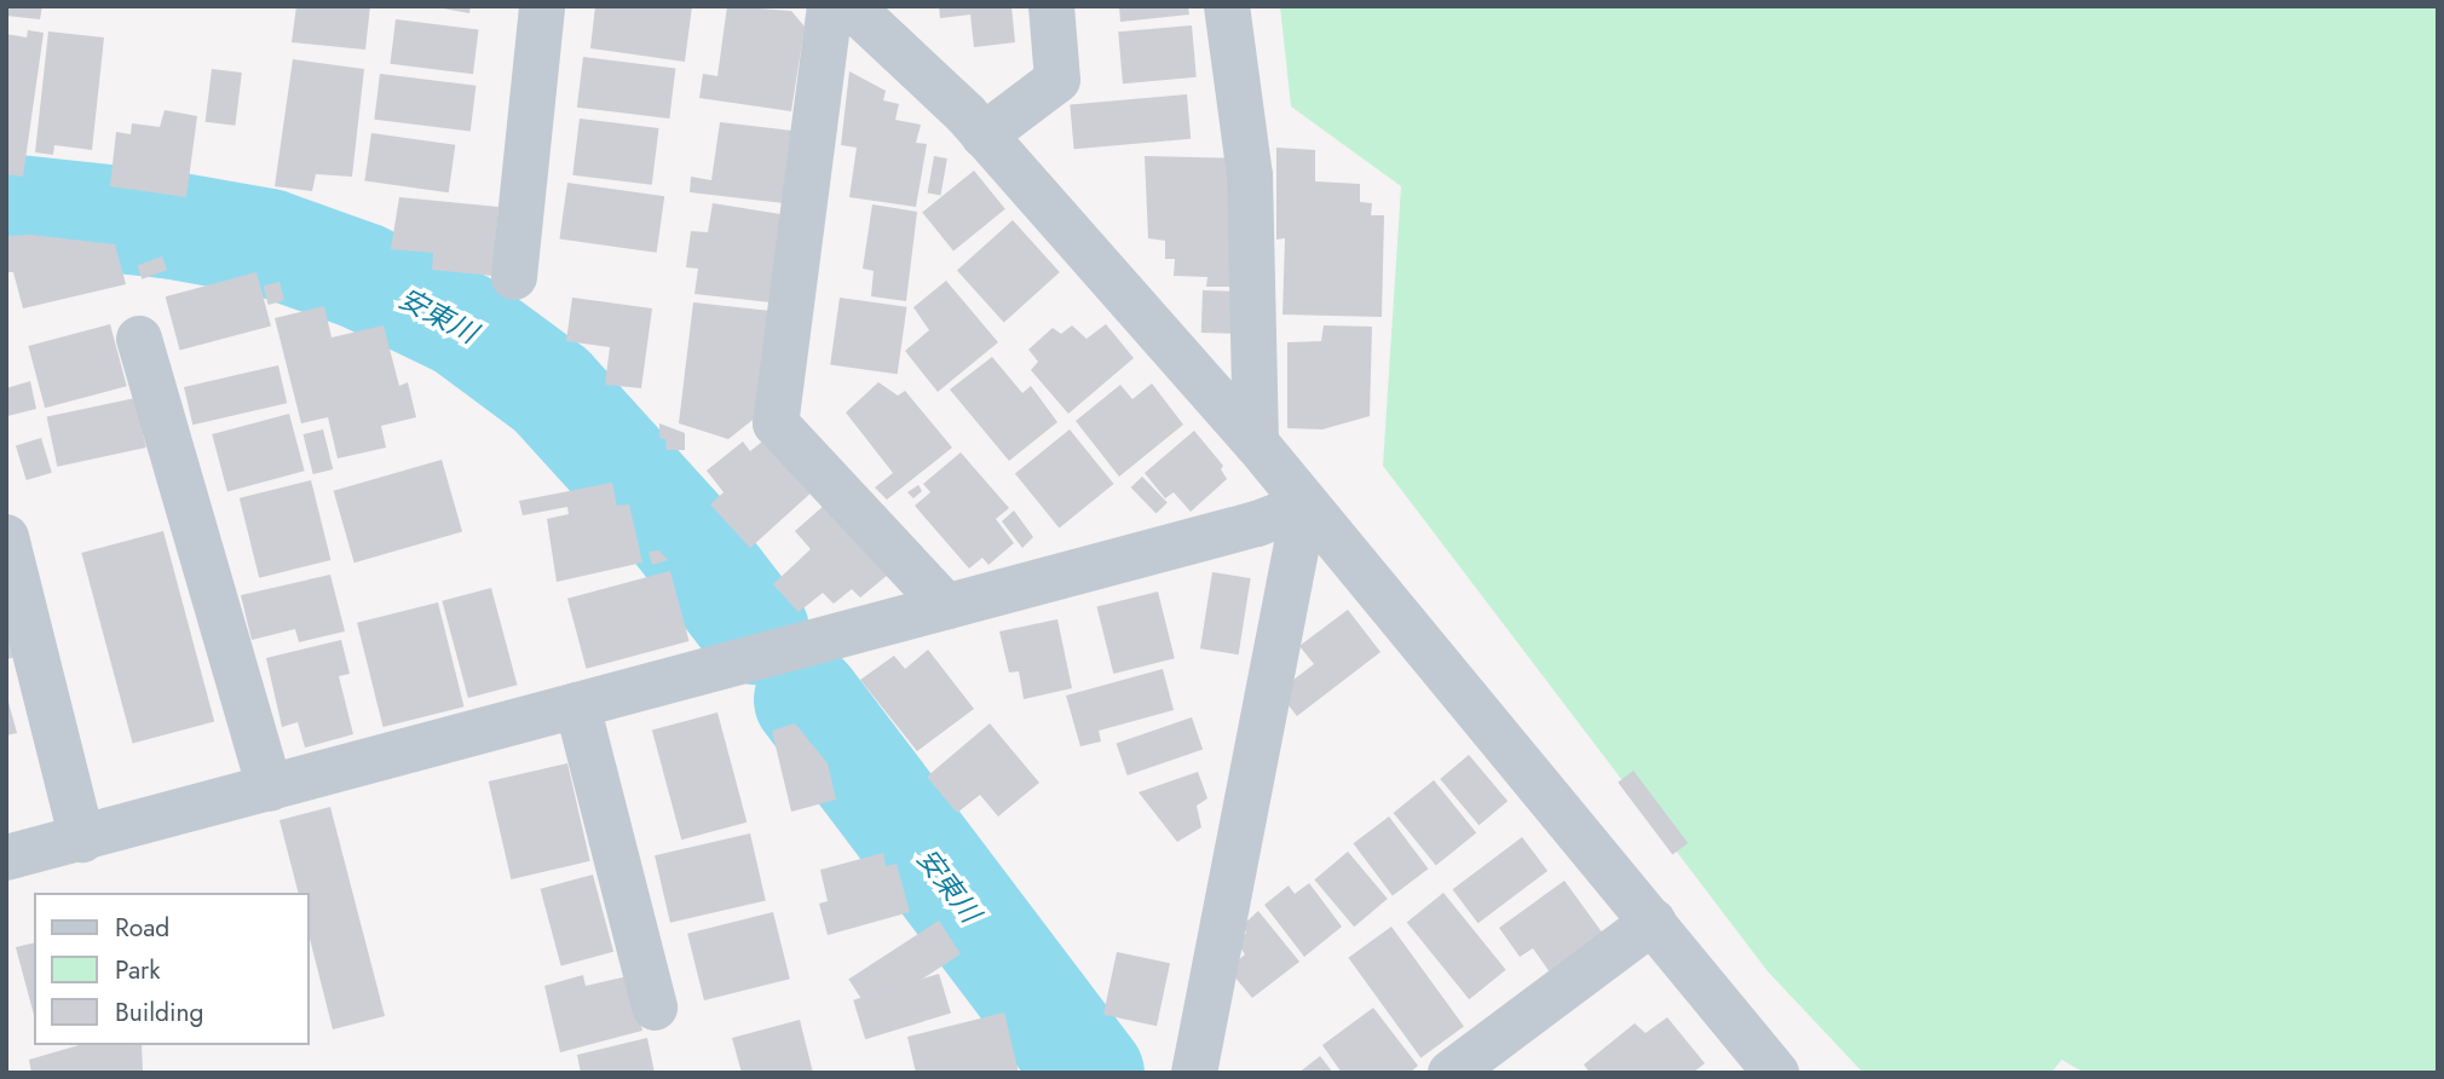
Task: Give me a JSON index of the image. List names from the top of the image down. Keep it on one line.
{"water":["安東川"],"legend":["Road","Park","Building"]}
